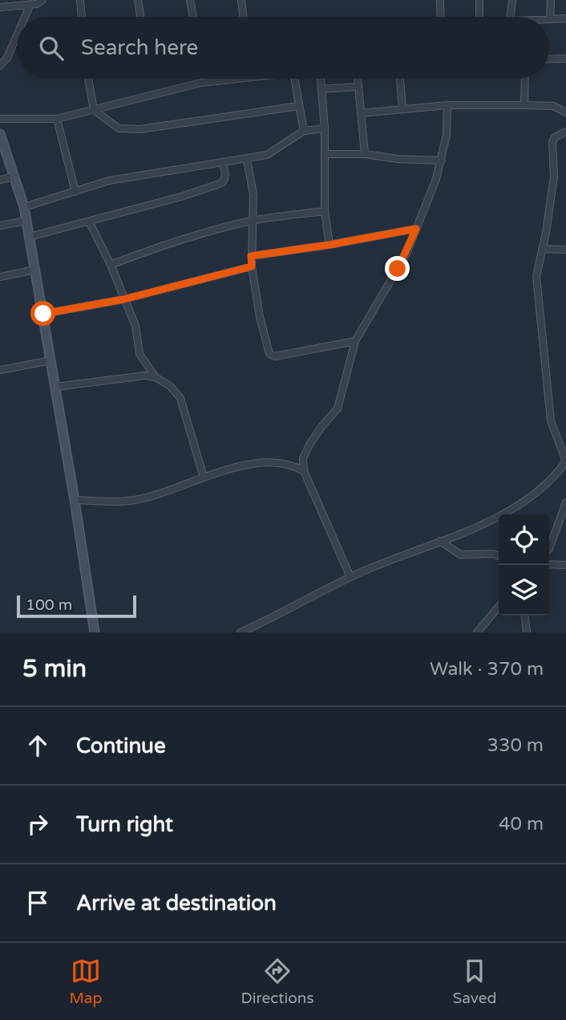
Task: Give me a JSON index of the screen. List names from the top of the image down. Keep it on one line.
{"scale_bar":"100 m","page":{"search":"Search here","scale":"100 m","heading":["5 min","Walk · 370 m"],"list":[["Continue","330 m"],["Turn right","40 m"],"Arrive at destination"],"nav":["Map","Directions","Saved"]}}
